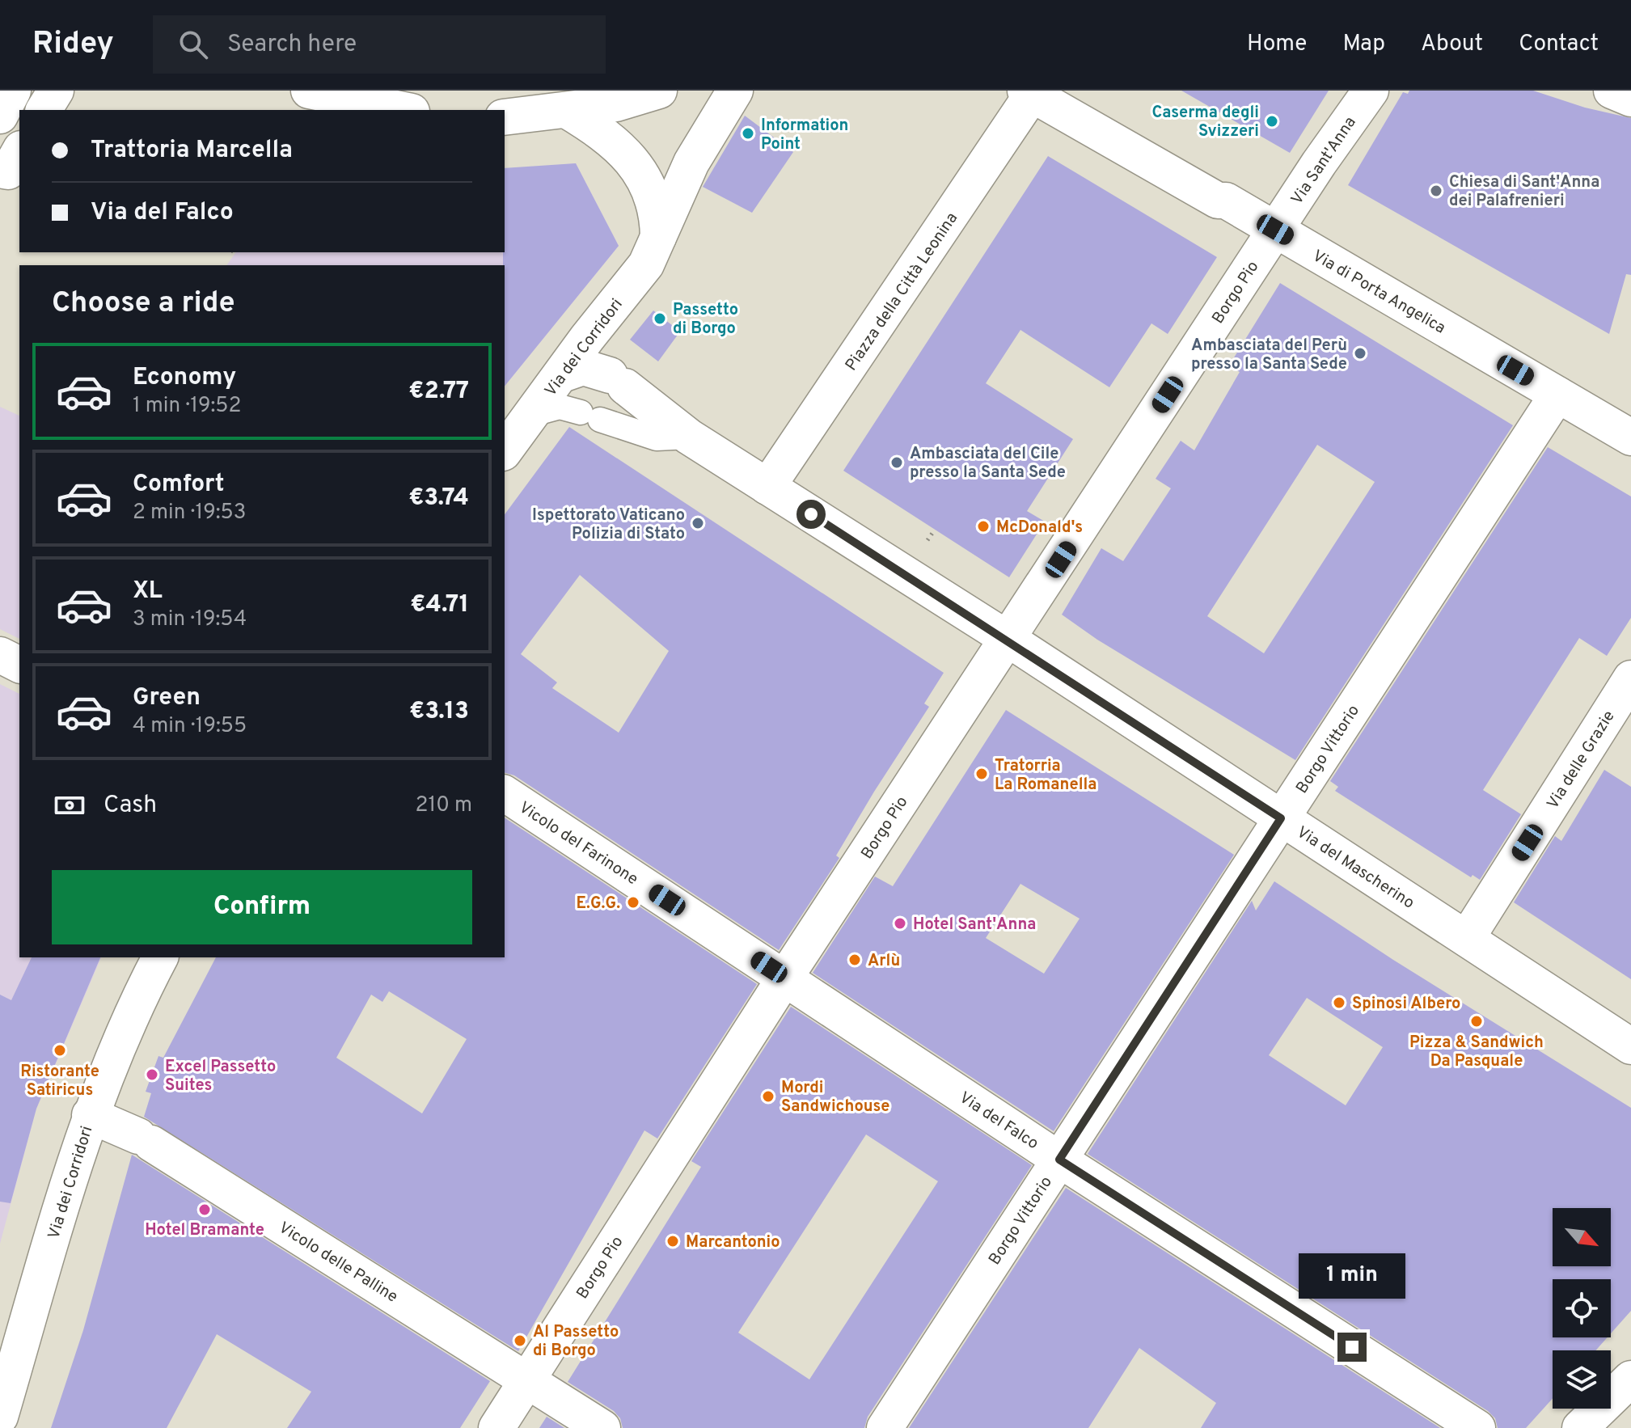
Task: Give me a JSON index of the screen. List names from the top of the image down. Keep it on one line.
{"streets":{"street":["Via Sant'Anna","Piazza della Città Leonina","Via di Porta Angelica","Borgo Pio","Via dei Corridori","Borgo Vittorio","Via delle Grazie","Vicolo del Farinone","Via del Mascherino","Via del Falco","Vicolo delle Palline"]},"crossings":[["Via Sant'Anna","Via di Porta Angelica"],["Via Sant'Anna","Borgo Pio"],["Piazza della Città Leonina","Via di Porta Angelica"],["Piazza della Città Leonina","Via del Mascherino"],["Via di Porta Angelica","Borgo Pio"],["Via di Porta Angelica","Borgo Vittorio"],["Borgo Pio","Vicolo del Farinone"],["Borgo Pio","Via del Mascherino"],["Borgo Pio","Via del Falco"],["Borgo Pio","Vicolo delle Palline"],["Via dei Corridori","Via del Mascherino"],["Via dei Corridori","Vicolo delle Palline"],["Borgo Vittorio","Via del Mascherino"],["Borgo Vittorio","Via del Falco"],["Via delle Grazie","Via del Mascherino"],["Vicolo del Farinone","Via del Falco"]],"places":["Caserma degli Svizzeri","Information Point","Chiesa di Sant'Anna dei Palafrenieri","Passetto di Borgo","Ambasciata del Perù presso la Santa Sede","Ambasciata del Cile presso la Santa Sede","Ispettorato Vaticano Polizia di Stato","McDonald's","Tratorria La Romanella","E.G.G.","Hotel Sant'Anna","Arlù","Spinosi Albero","Pizza & Sandwich Da Pasquale","Ristorante Satiricus","Excel Passetto Suites","Mordi Sandwichouse","Hotel Bramante","Marcantonio","Al Passetto di Borgo"],"north":"bottom right","page":{"header":"Ridey","search":"Search here","nav":["Home","Map","About","Contact"],"banner":["Trattoria Marcella","Via del Falco"],"heading":"Choose a ride","list":[{"name":"Economy","note":"1 min · 19:52","value":"€2.77"},{"name":"Comfort","note":"2 min · 19:53","value":"€3.74"},{"name":"XL","note":"3 min · 19:54","value":"€4.71"},{"name":"Green","note":"4 min · 19:55","value":"€3.13"}],"pay":["Cash","210 m"],"buttons":"Confirm","bubble":"1 min"}}
